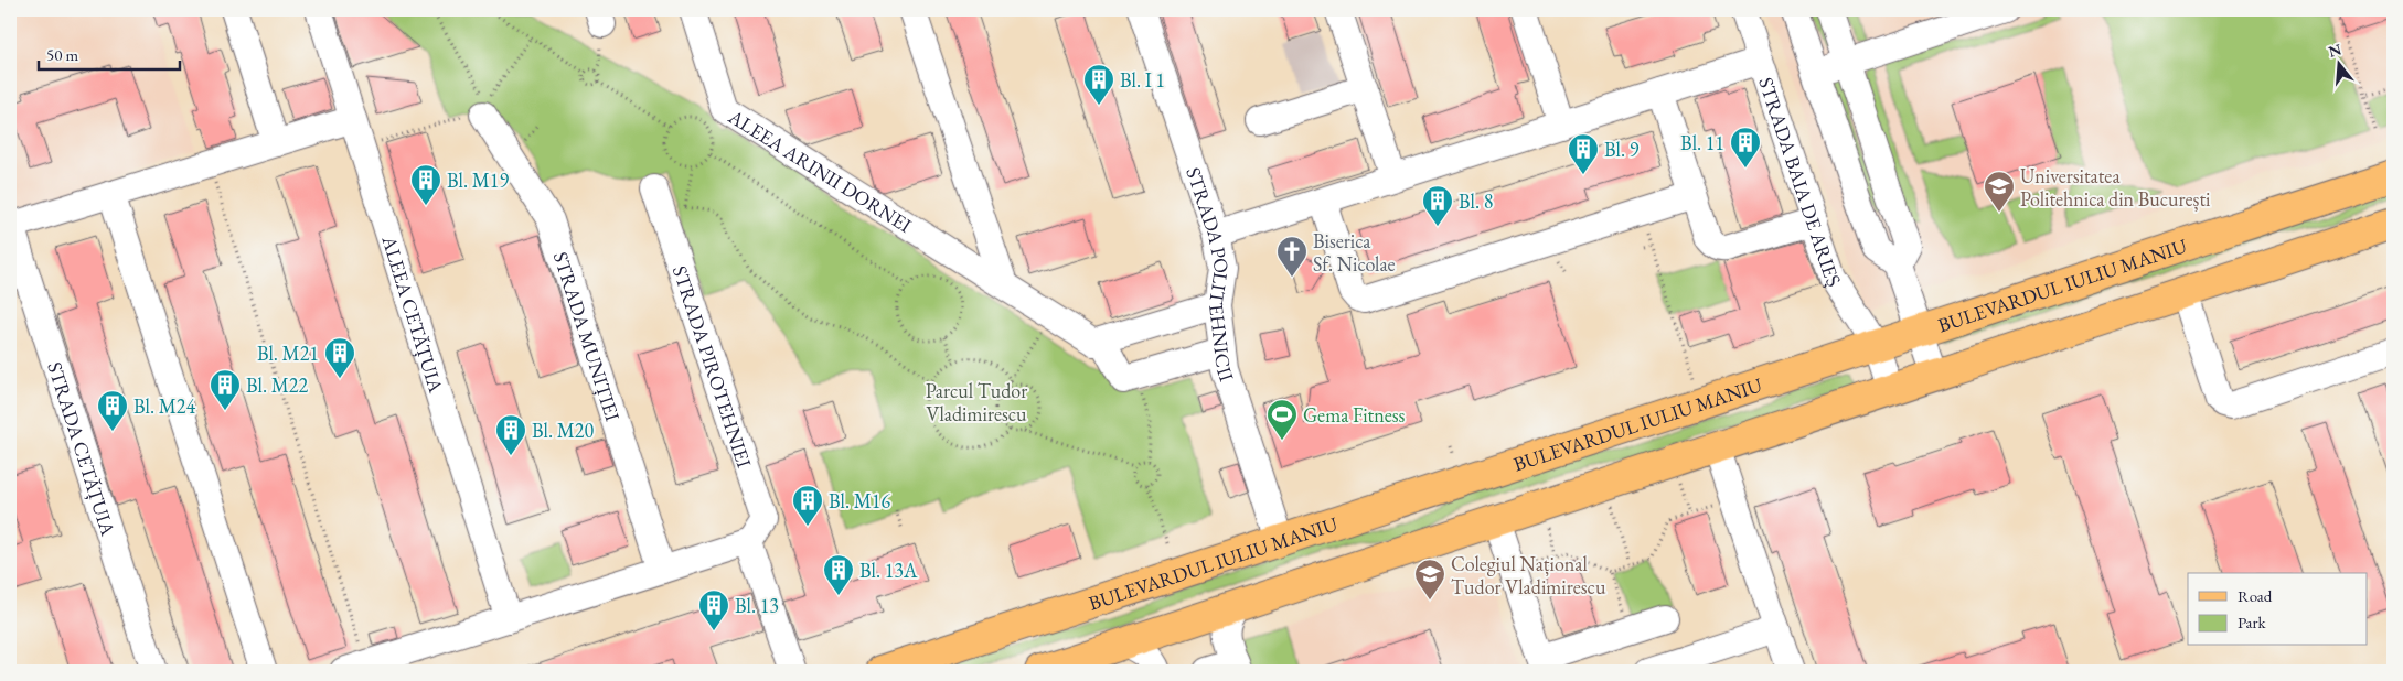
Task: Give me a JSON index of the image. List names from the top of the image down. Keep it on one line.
{"streets":{"main road":["BULEVARDUL IULIU MANIU"],"street":["ALEEA ARINII DORNEI","STRADA BAIA DE ARIEȘ","STRADA POLITEHNICII","ALEEA CETĂȚUIA","STRADA MUNIȚIEI","STRADA PIROTEHNIEI","STRADA CETĂȚUIA"]},"crossings":[["STRADA BAIA DE ARIEȘ","BULEVARDUL IULIU MANIU"],["STRADA POLITEHNICII","BULEVARDUL IULIU MANIU"],["ALEEA CETĂȚUIA","STRADA CETĂȚUIA"]],"parks":["Parcul Tudor Vladimirescu"],"places":{"building":["Bl. I 1","Bl. 11","Bl. 9","Bl. M19","Bl. 8","Bl. M21","Bl. M22","Bl. M24","Bl. M20","Bl. M16","Bl. 13A","Bl. 13"],"school or university":["Universitatea Politehnica din București","Colegiul Național Tudor Vladimirescu"],"church":["Biserica Sf. Nicolae"],"sports":["Gema Fitness"]},"legend":["Road","Park"],"scale_bar":"50 m","north":"top"}
